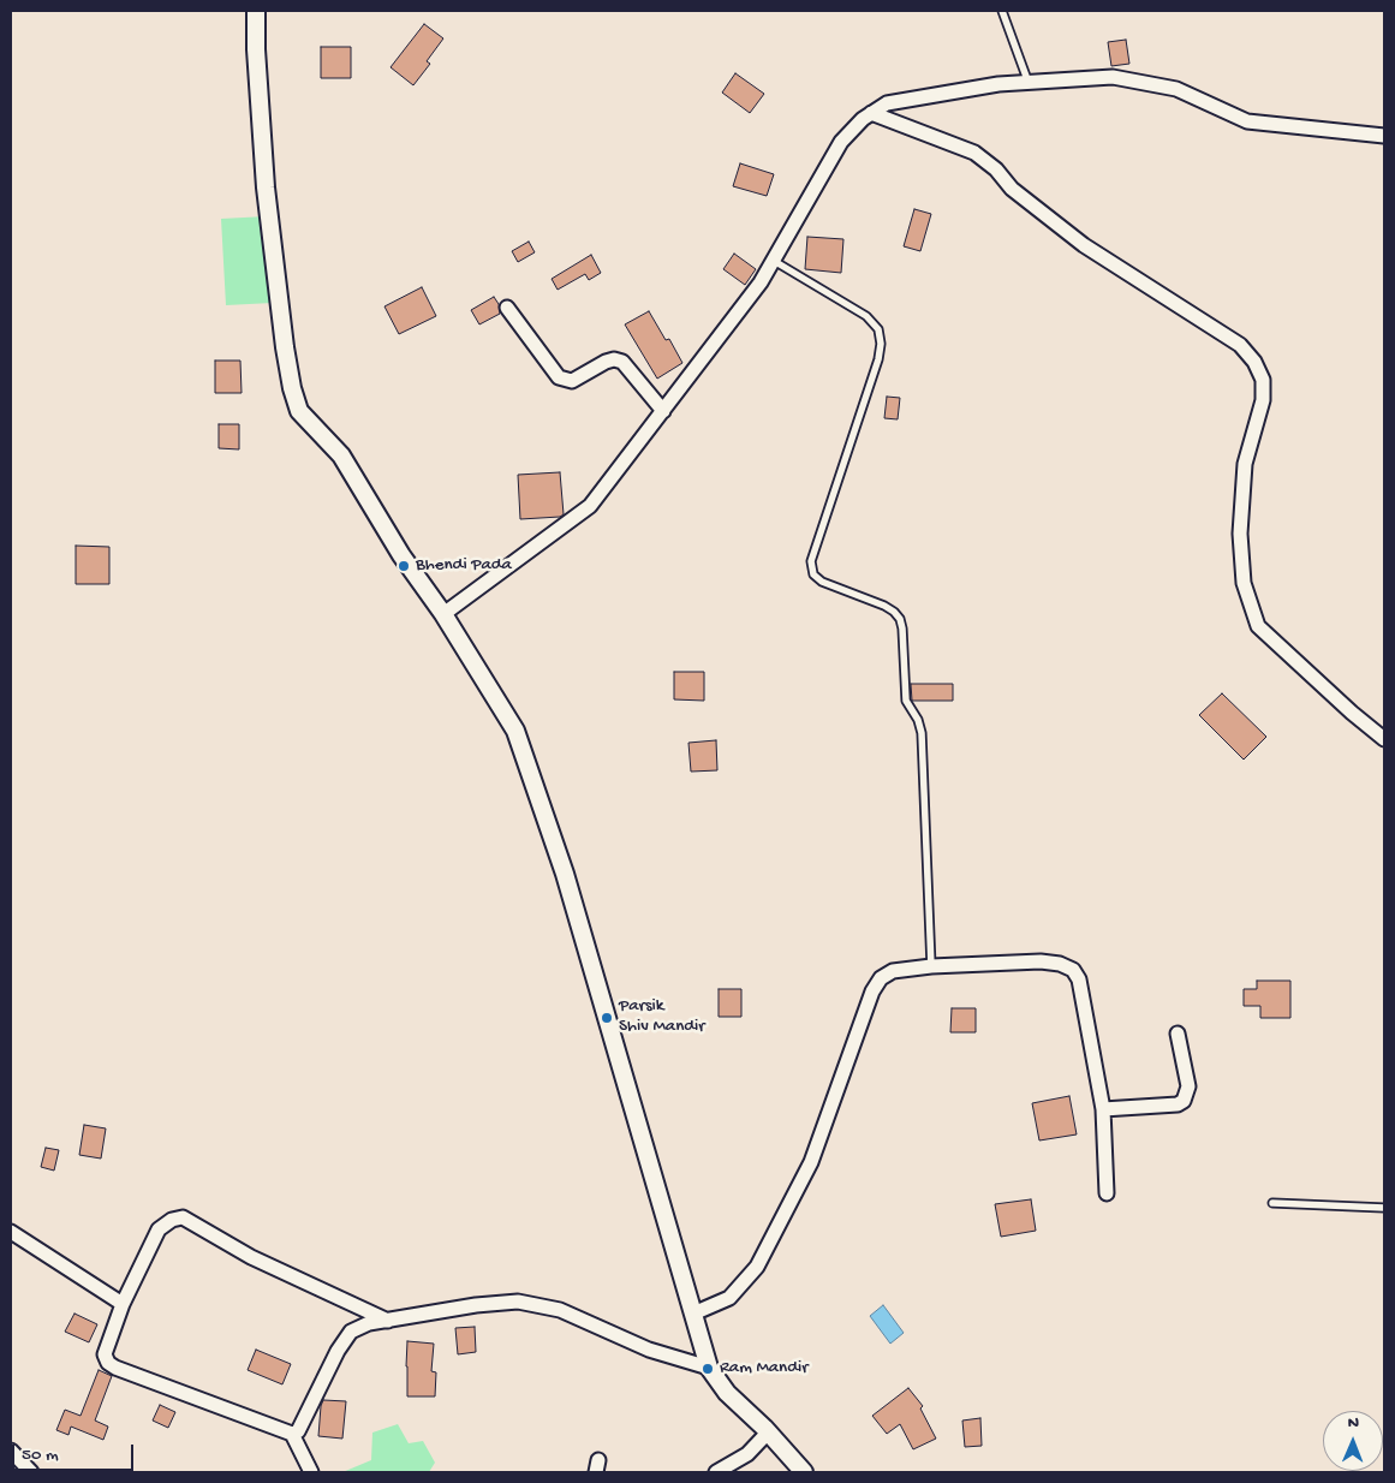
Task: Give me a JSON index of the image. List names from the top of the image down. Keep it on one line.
{"places":["Bhendi Pada","Parsik Shiv Mandir","Ram Mandir"],"scale_bar":"50 m","north":"top"}
